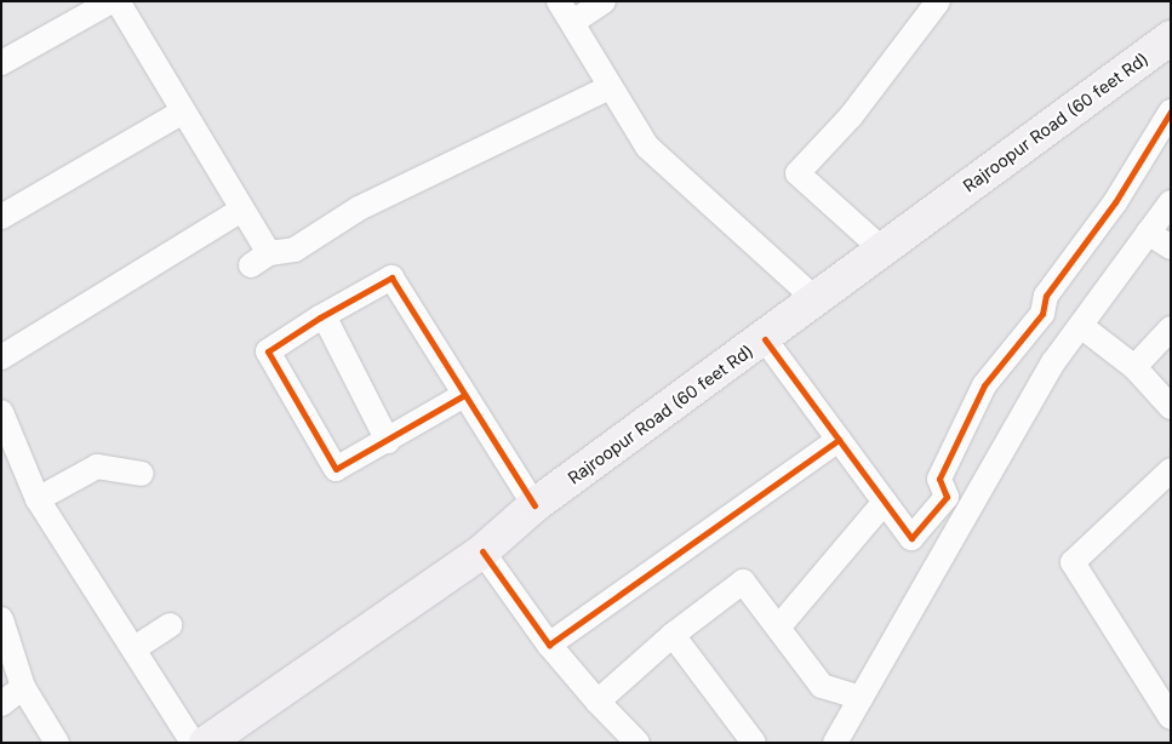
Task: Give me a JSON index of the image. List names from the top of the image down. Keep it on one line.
{"streets":{"main road":["Rajroopur Road (60 feet Rd)"]}}
